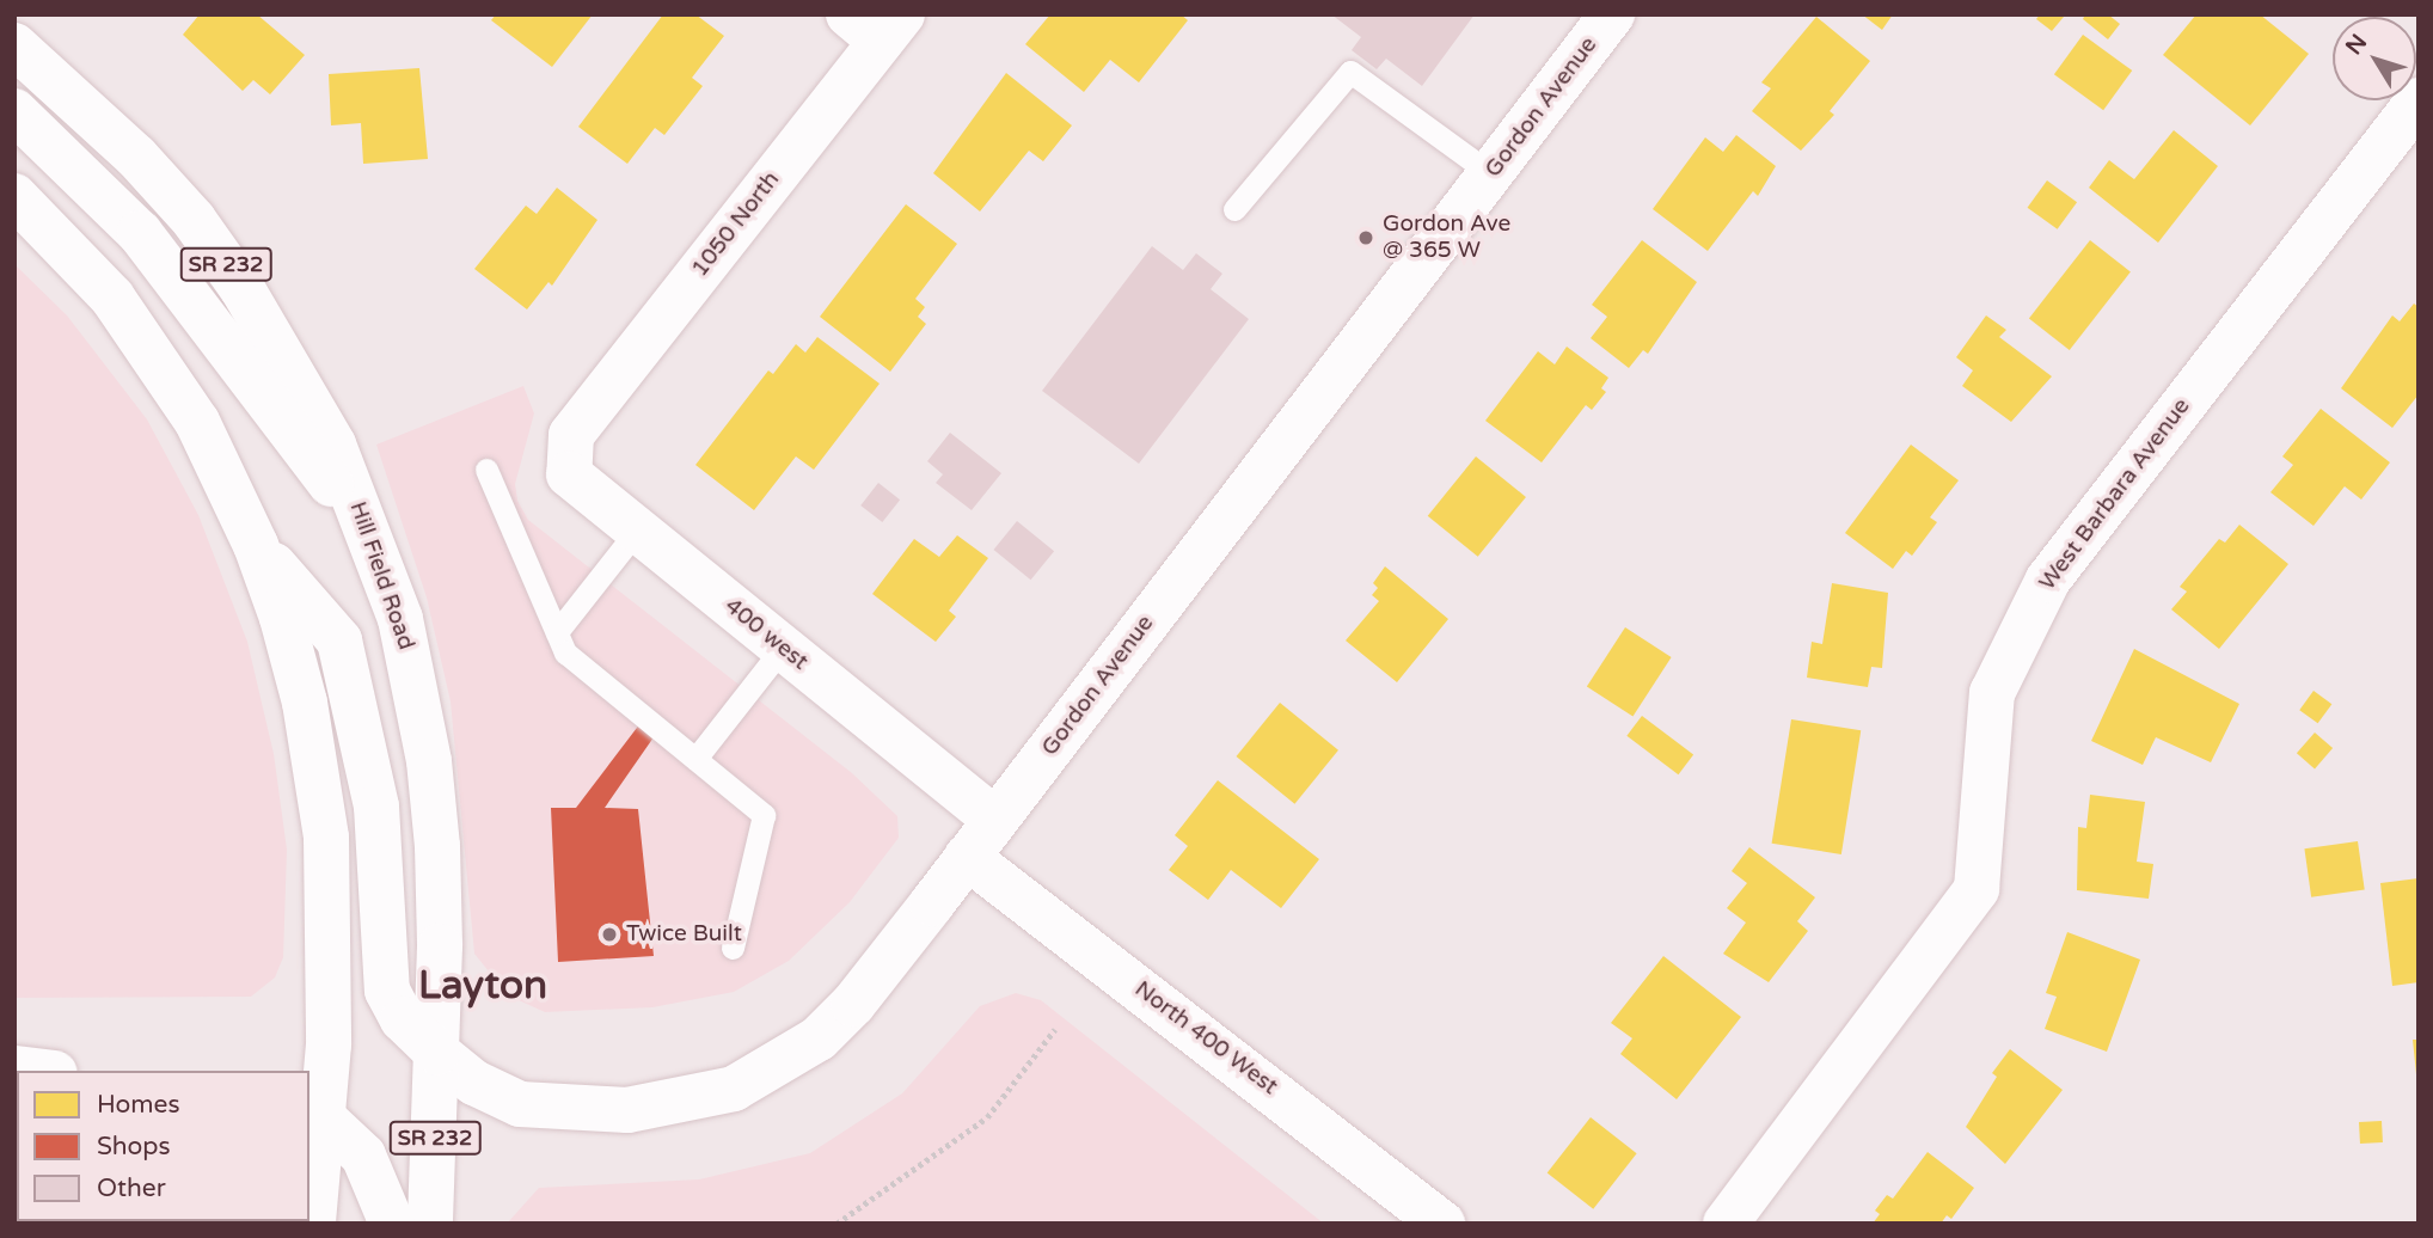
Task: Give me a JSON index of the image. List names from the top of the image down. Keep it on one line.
{"streets":{"main road":["Gordon Avenue","1050 North","SR 232","West Barbara Avenue","Hill Field Road","400 west","North 400 West"]},"crossings":[["Gordon Avenue","Hill Field Road"],["Gordon Avenue","400 west"],["Gordon Avenue","North 400 West"],["1050 North","400 west"]],"districts":["Layton"],"places":["Gordon Ave @ 365 W","Twice Built"],"legend":["Homes","Shops","Other"],"north":"top left"}
